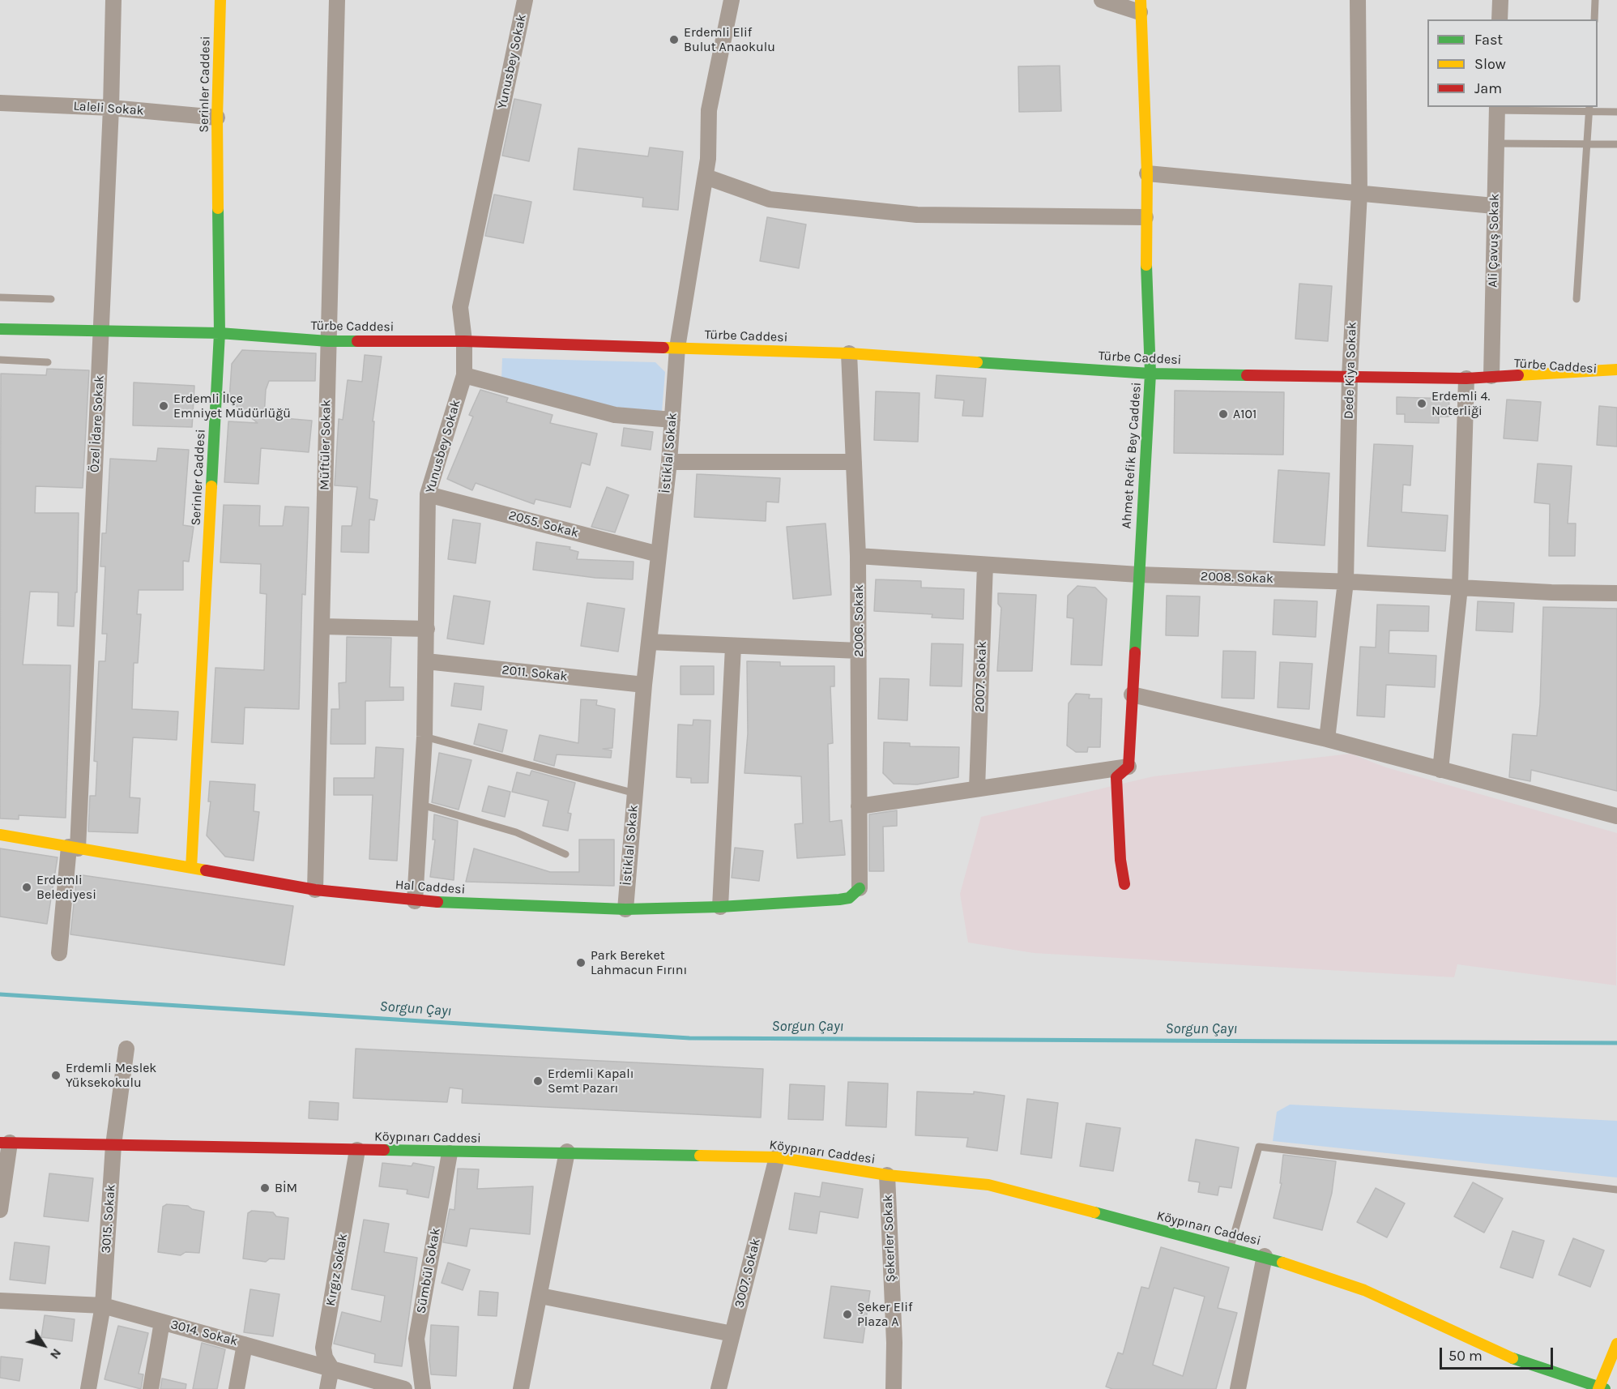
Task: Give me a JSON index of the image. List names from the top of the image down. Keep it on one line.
{"streets":{"street":["Yunusbey Sokak","Serinler Caddesi","Laleli Sokak","Ali Çavuş Sokak","Türbe Caddesi","Dede Kiya Sokak","Özel İdare Sokak","Müftüler Sokak","İstiklal Sokak","Ahmet Refik Bey Caddesi","2055. Sokak","2008. Sokak","2006. Sokak","2011. Sokak","2007. Sokak","Hal Caddesi","Köypınarı Caddesi","3015. Sokak","Şekerler Sokak","Kırgız Sokak","Sümbül Sokak","3007. Sokak","3014. Sokak"]},"crossings":[["Yunusbey Sokak","Türbe Caddesi"],["Yunusbey Sokak","2055. Sokak"],["Yunusbey Sokak","2011. Sokak"],["Yunusbey Sokak","Hal Caddesi"],["Serinler Caddesi","Laleli Sokak"],["Serinler Caddesi","Türbe Caddesi"],["Serinler Caddesi","Hal Caddesi"],["Laleli Sokak","Özel İdare Sokak"],["Ali Çavuş Sokak","Türbe Caddesi"],["Türbe Caddesi","Dede Kiya Sokak"],["Türbe Caddesi","Özel İdare Sokak"],["Türbe Caddesi","Müftüler Sokak"],["Türbe Caddesi","İstiklal Sokak"],["Türbe Caddesi","Ahmet Refik Bey Caddesi"],["Türbe Caddesi","2006. Sokak"],["Dede Kiya Sokak","2008. Sokak"],["Özel İdare Sokak","Hal Caddesi"],["Müftüler Sokak","Hal Caddesi"],["İstiklal Sokak","2055. Sokak"],["İstiklal Sokak","2011. Sokak"],["İstiklal Sokak","Hal Caddesi"],["Ahmet Refik Bey Caddesi","2008. Sokak"],["2008. Sokak","2006. Sokak"],["2008. Sokak","2007. Sokak"],["2006. Sokak","Hal Caddesi"],["Köypınarı Caddesi","3015. Sokak"],["Köypınarı Caddesi","Şekerler Sokak"],["Köypınarı Caddesi","Kırgız Sokak"],["Köypınarı Caddesi","Sümbül Sokak"],["Köypınarı Caddesi","3007. Sokak"],["3015. Sokak","3014. Sokak"],["Kırgız Sokak","3014. Sokak"]],"water":["Sorgun Çayı"],"places":["Erdemli Elif Bulut Anaokulu","Erdemli 4. Noterliği","Erdemli İlçe Emniyet Müdürlüğü","A101","Erdemli Belediyesi","Park Bereket Lahmacun Fırını","Erdemli Meslek Yüksekokulu","Erdemli Kapalı Semt Pazarı","BİM","Şeker Elif Plaza A"],"legend":["Fast","Slow","Jam"],"scale_bar":"50 m","north":"bottom right"}
